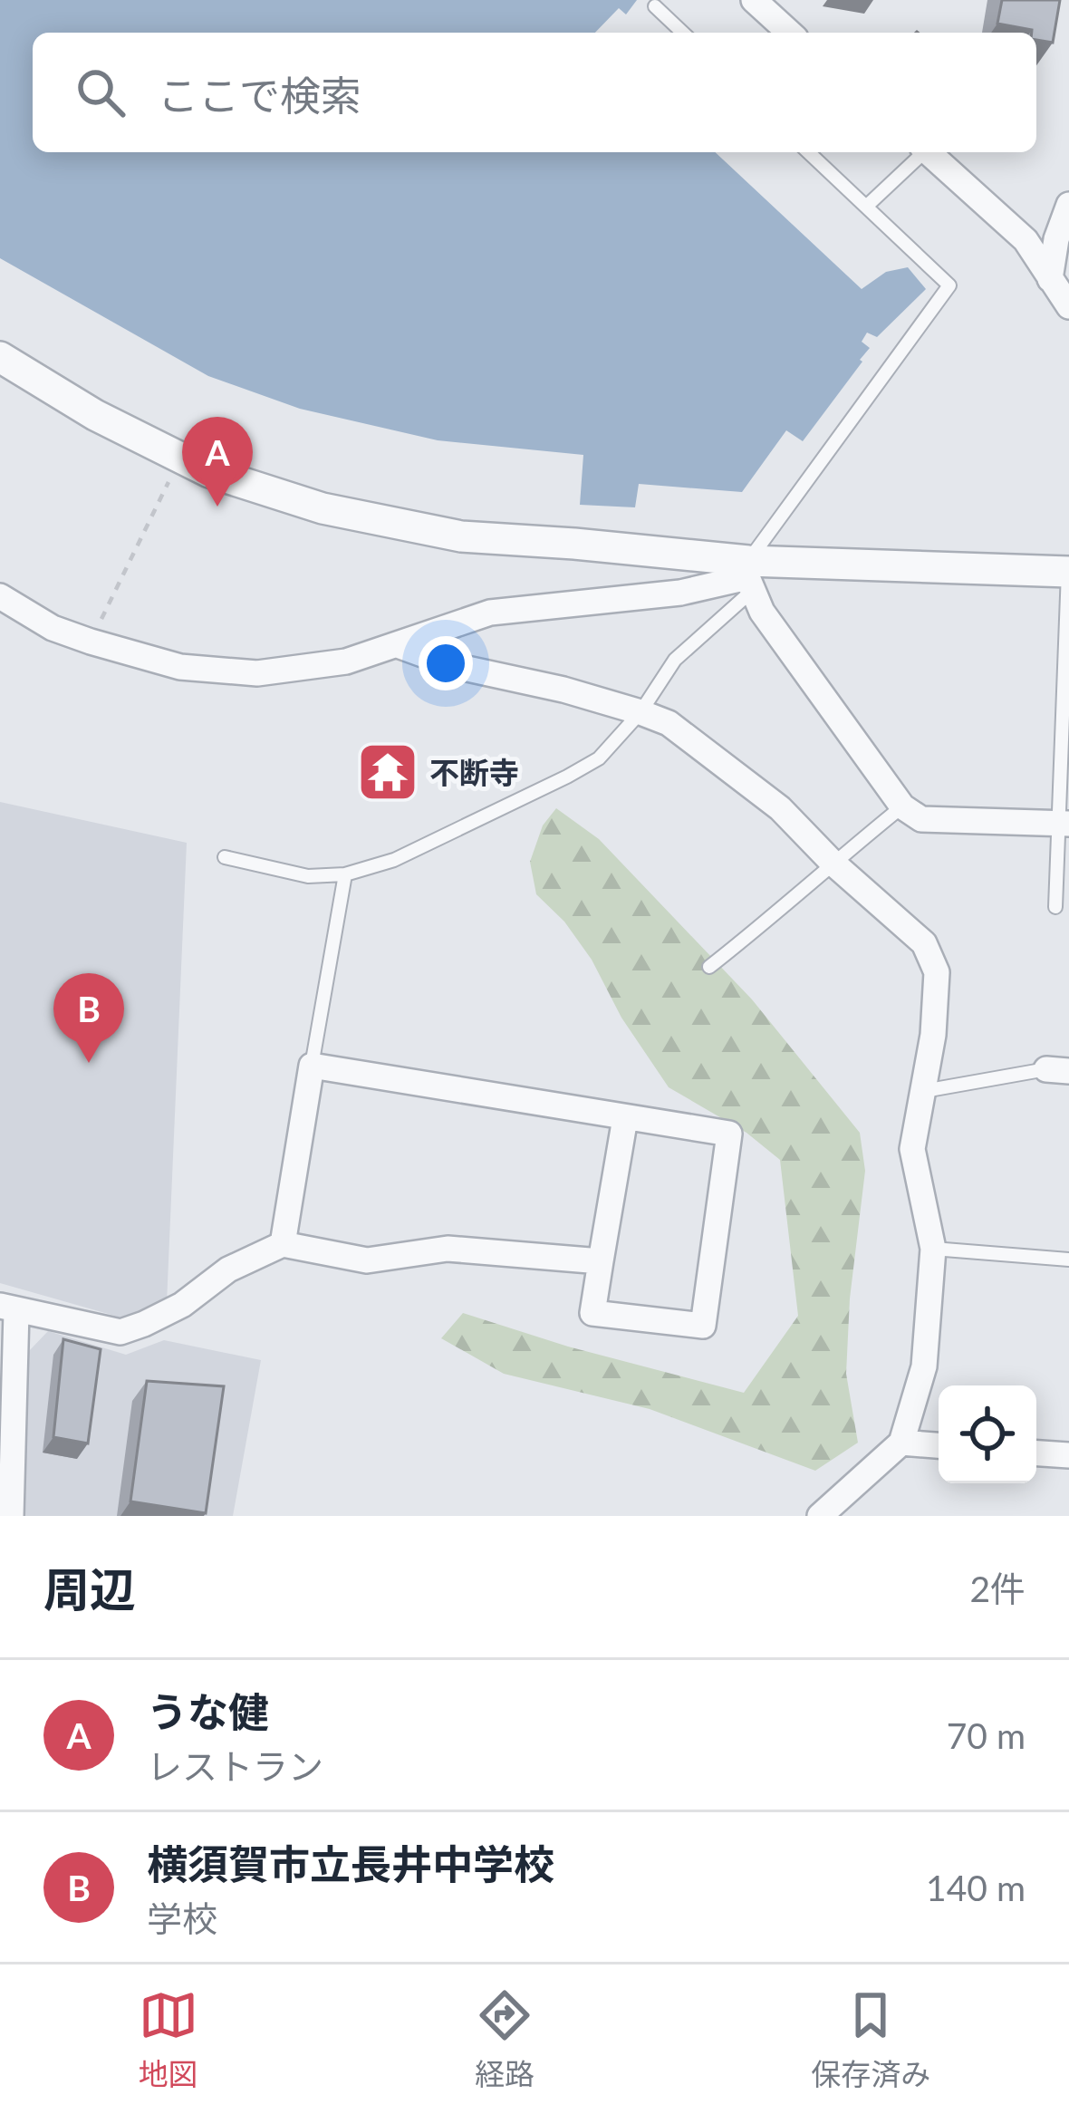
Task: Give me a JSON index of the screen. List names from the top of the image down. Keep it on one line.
{"places":{"temple":["不断寺"]},"page":{"search":"ここで検索","pins":["A","B"],"heading":["周辺","2件"],"list":[{"mark":"A","name":"うな健","note":"レストラン","value":"70 m"},{"mark":"B","name":"横須賀市立長井中学校","note":"学校","value":"140 m"}],"nav":["地図","経路","保存済み"]}}
